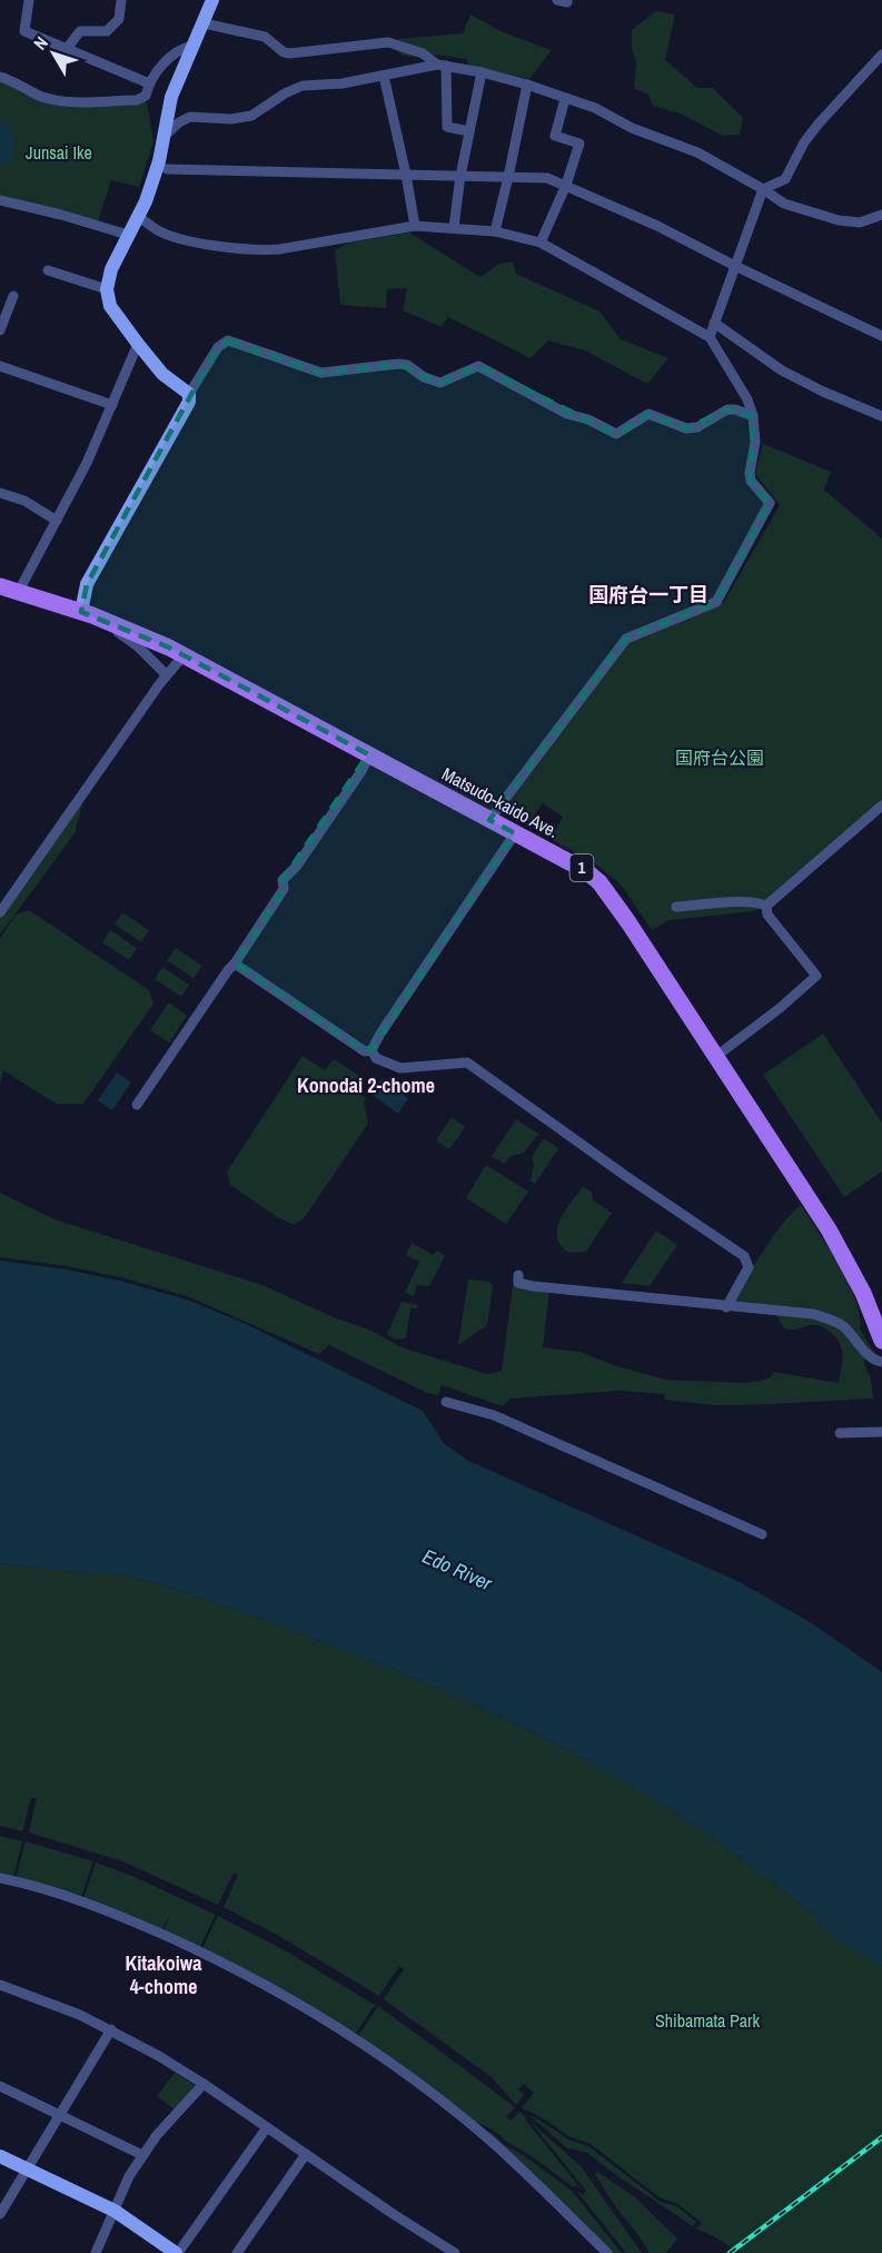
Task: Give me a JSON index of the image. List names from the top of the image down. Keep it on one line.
{"streets":{"main road":["Matsudo-kaido Ave.","1"]},"districts":["国府台一丁目","Konodai 2-chome","Kitakoiwa 4-chome"],"water":["Edo River"],"parks":["Junsai Ike","国府台公園","Shibamata Park"],"north":"top left"}
